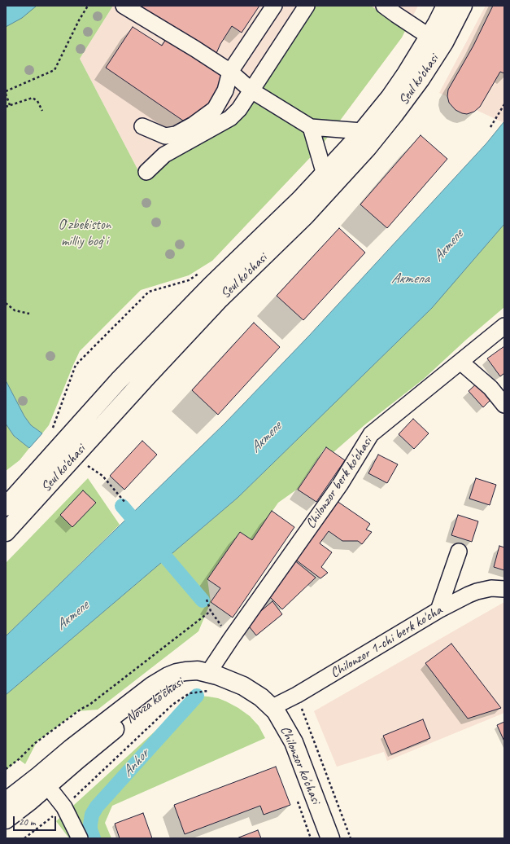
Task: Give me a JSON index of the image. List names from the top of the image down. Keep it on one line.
{"streets":{"main road":["Seul ko'chasi","Novza ko'chasi","Chilonzor ko'chasi"],"street":["Chilonzor berk ko'chasi","Chilonzor 1-chi berk ko'cha"]},"crossings":[["Chilonzor berk ko'chasi","Novza ko'chasi"],["Chilonzor berk ko'chasi","Chilonzor ko'chasi"],["Chilonzor 1-chi berk ko'cha","Chilonzor ko'chasi"],["Novza ko'chasi","Chilonzor ko'chasi"]],"water":["Актепе","Актепа","Anhor"],"parks":["Oʻzbekiston milliy bogʻi"],"scale_bar":"20 m"}
